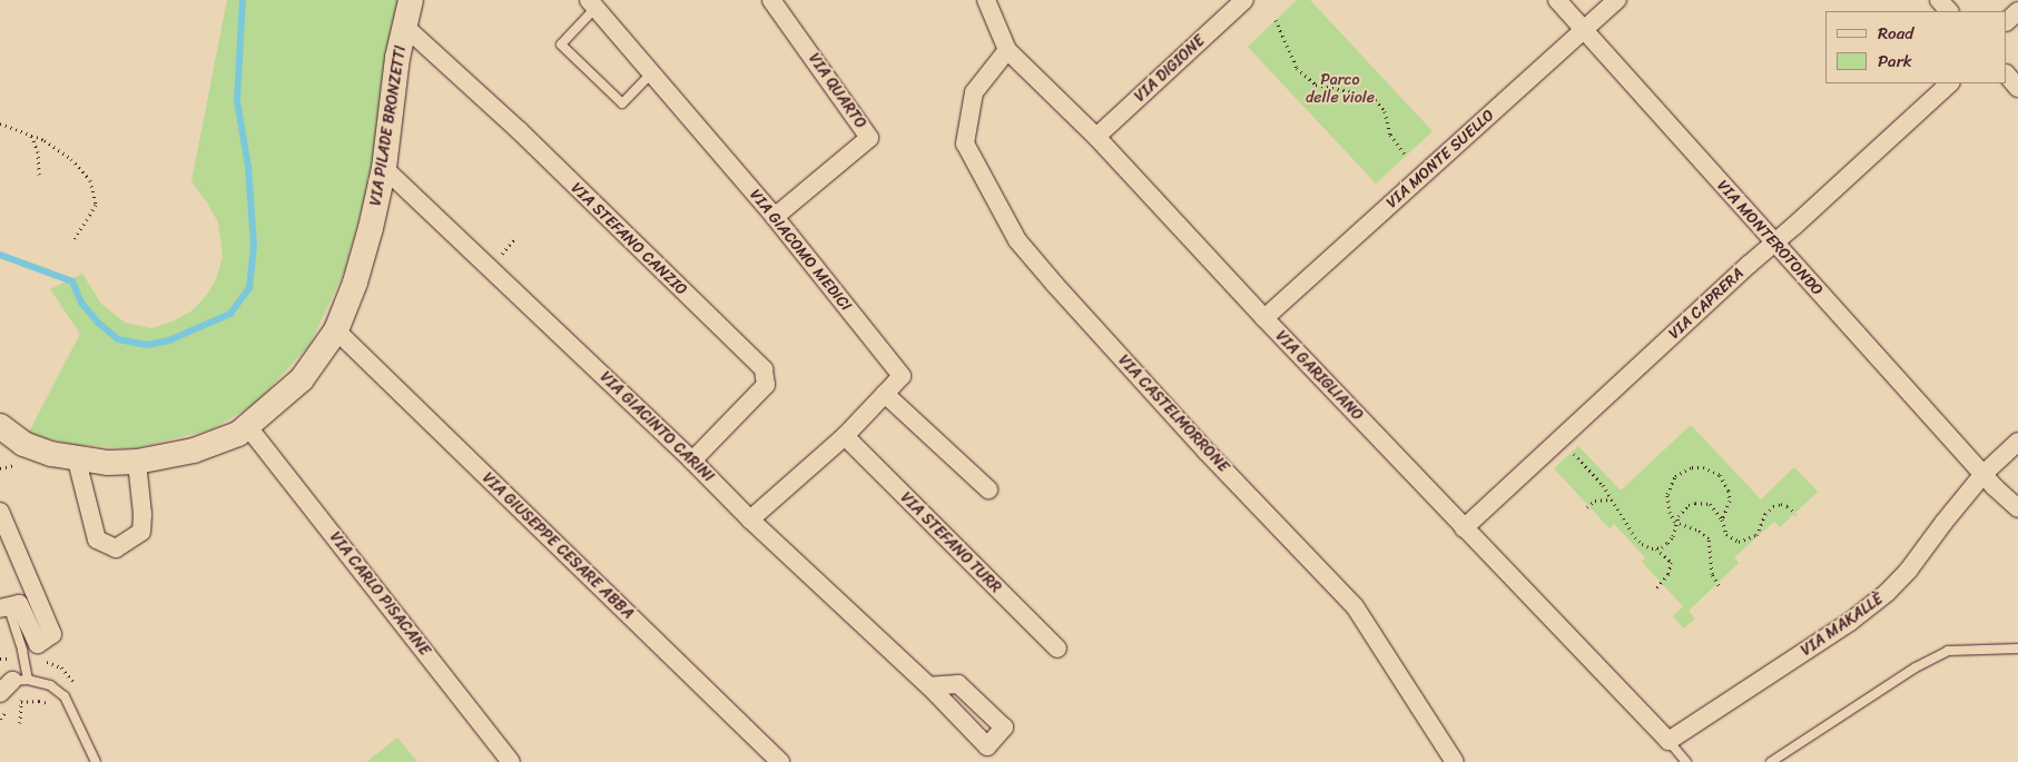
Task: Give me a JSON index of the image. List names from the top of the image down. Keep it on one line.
{"streets":{"main road":["VIA PILADE BRONZETTI"],"street":["VIA DIGIONE","VIA QUARTO","VIA MONTE SUELLO","VIA MONTEROTONDO","VIA STEFANO CANZIO","VIA GIACOMO MEDICI","VIA CAPRERA","VIA GARIGLIANO","VIA CASTELMORRONE","VIA GIACINTO CARINI","VIA STEFANO TURR","VIA GIUSEPPE CESARE ABBA","VIA CARLO PISACANE","VIA MAKALLÈ"]},"crossings":[["VIA DIGIONE","VIA GARIGLIANO"],["VIA QUARTO","VIA GIACOMO MEDICI"],["VIA PILADE BRONZETTI","VIA STEFANO CANZIO"],["VIA PILADE BRONZETTI","VIA GIACINTO CARINI"],["VIA PILADE BRONZETTI","VIA GIUSEPPE CESARE ABBA"],["VIA PILADE BRONZETTI","VIA CARLO PISACANE"],["VIA MONTE SUELLO","VIA MONTEROTONDO"],["VIA MONTE SUELLO","VIA GARIGLIANO"],["VIA MONTEROTONDO","VIA CAPRERA"],["VIA MONTEROTONDO","VIA MAKALLÈ"],["VIA STEFANO CANZIO","VIA GIACINTO CARINI"],["VIA CAPRERA","VIA GARIGLIANO"],["VIA GARIGLIANO","VIA CASTELMORRONE"],["VIA GARIGLIANO","VIA MAKALLÈ"]],"parks":["Parco delle viole"],"legend":["Road","Park"]}
